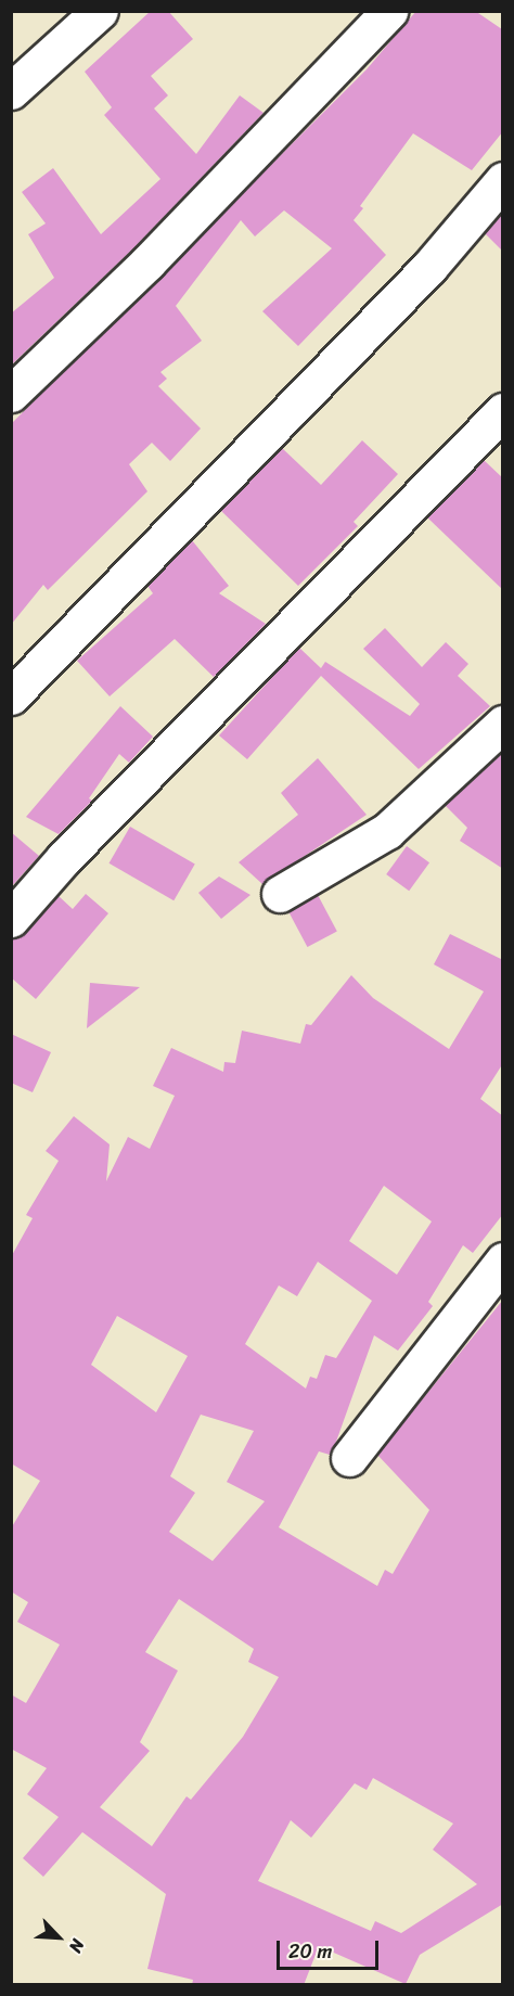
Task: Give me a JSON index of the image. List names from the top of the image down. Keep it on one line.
{"scale_bar":"20 m","north":"bottom right"}
